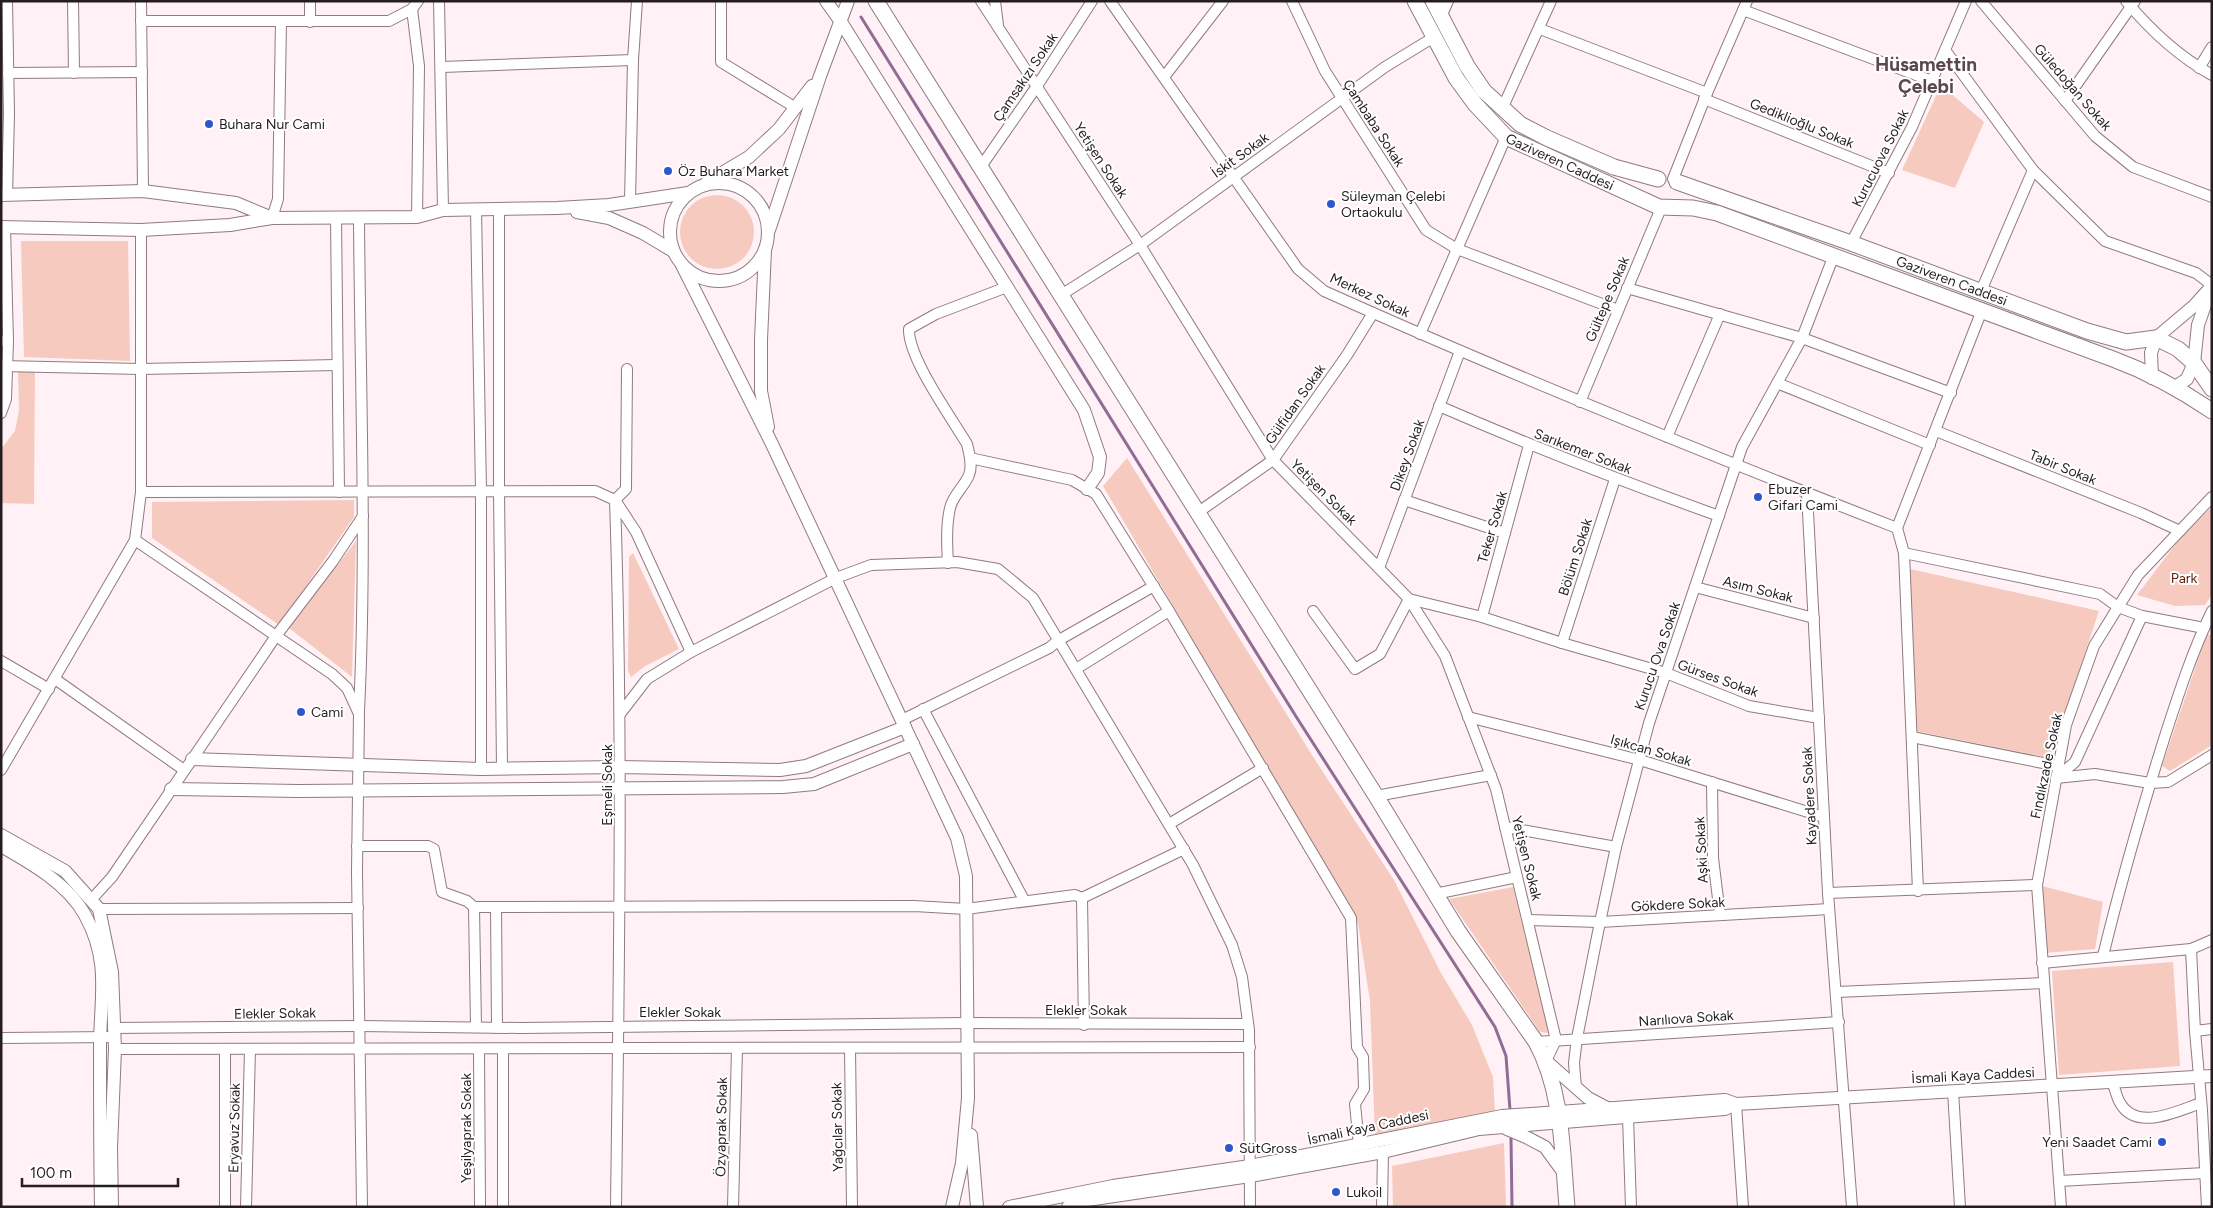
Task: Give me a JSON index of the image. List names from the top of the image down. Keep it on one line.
{"streets":{"main road":["Gaziveren Caddesi"],"street":["Çamsakızı Sokak","Güledoğan Sokak","Çambaba Sokak","Gediklioğlu Sokak","İskit Sokak","Kurucuova Sokak","Yetişen Sokak","Merkez Sokak","Gültepe Sokak","Gülfidan Sokak","Sarıkemer Sokak","Dikey Sokak","Tabir Sokak","Teker Sokak","Bölüm Sokak","Asım Sokak","Kurucu Ova Sokak","Gürses Sokak","Işıkcan Sokak","Fındıkzade Sokak","Eşmeli Sokak","Kayadere Sokak","Aşki Sokak","Gökdere Sokak","Elekler Sokak","Narılıova Sokak","İsmali Kaya Caddesi","Özyaprak Sokak","Yağcılar Sokak","Eryavuz Sokak","Yeşilyaprak Sokak"]},"crossings":[["Çamsakızı Sokak","Yetişen Sokak"],["Çambaba Sokak","İskit Sokak"],["Çambaba Sokak","Gültepe Sokak"],["Gediklioğlu Sokak","Kurucuova Sokak"],["İskit Sokak","Yetişen Sokak"],["İskit Sokak","Gaziveren Caddesi"],["İskit Sokak","Merkez Sokak"],["Kurucuova Sokak","Gaziveren Caddesi"],["Yetişen Sokak","Gülfidan Sokak"],["Yetişen Sokak","Dikey Sokak"],["Yetişen Sokak","Gürses Sokak"],["Yetişen Sokak","Işıkcan Sokak"],["Yetişen Sokak","Gökdere Sokak"],["Yetişen Sokak","Narılıova Sokak"],["Gaziveren Caddesi","Gültepe Sokak"],["Gaziveren Caddesi","Kurucu Ova Sokak"],["Merkez Sokak","Gültepe Sokak"],["Merkez Sokak","Gülfidan Sokak"],["Merkez Sokak","Dikey Sokak"],["Merkez Sokak","Kurucu Ova Sokak"],["Merkez Sokak","Kayadere Sokak"],["Sarıkemer Sokak","Dikey Sokak"],["Sarıkemer Sokak","Teker Sokak"],["Sarıkemer Sokak","Bölüm Sokak"],["Sarıkemer Sokak","Kurucu Ova Sokak"],["Tabir Sokak","Fındıkzade Sokak"],["Teker Sokak","Gürses Sokak"],["Bölüm Sokak","Gürses Sokak"],["Asım Sokak","Kurucu Ova Sokak"],["Asım Sokak","Kayadere Sokak"],["Kurucu Ova Sokak","Gürses Sokak"],["Kurucu Ova Sokak","Işıkcan Sokak"],["Kurucu Ova Sokak","Gökdere Sokak"],["Kurucu Ova Sokak","Narılıova Sokak"],["Gürses Sokak","Kayadere Sokak"],["Işıkcan Sokak","Kayadere Sokak"],["Işıkcan Sokak","Aşki Sokak"],["Fındıkzade Sokak","İsmali Kaya Caddesi"],["Eşmeli Sokak","Elekler Sokak"],["Kayadere Sokak","Gökdere Sokak"],["Kayadere Sokak","Narılıova Sokak"],["Kayadere Sokak","İsmali Kaya Caddesi"],["Aşki Sokak","Gökdere Sokak"]],"districts":["Hüsamettin Çelebi"],"parks":["Park"],"places":["Buhara Nur Cami","Öz Buhara Market","Süleyman Çelebi Ortaokulu","Ebuzer Gifari Cami","Cami","Yeni Saadet Cami","SütGross","Lukoil"],"scale_bar":"100 m"}
